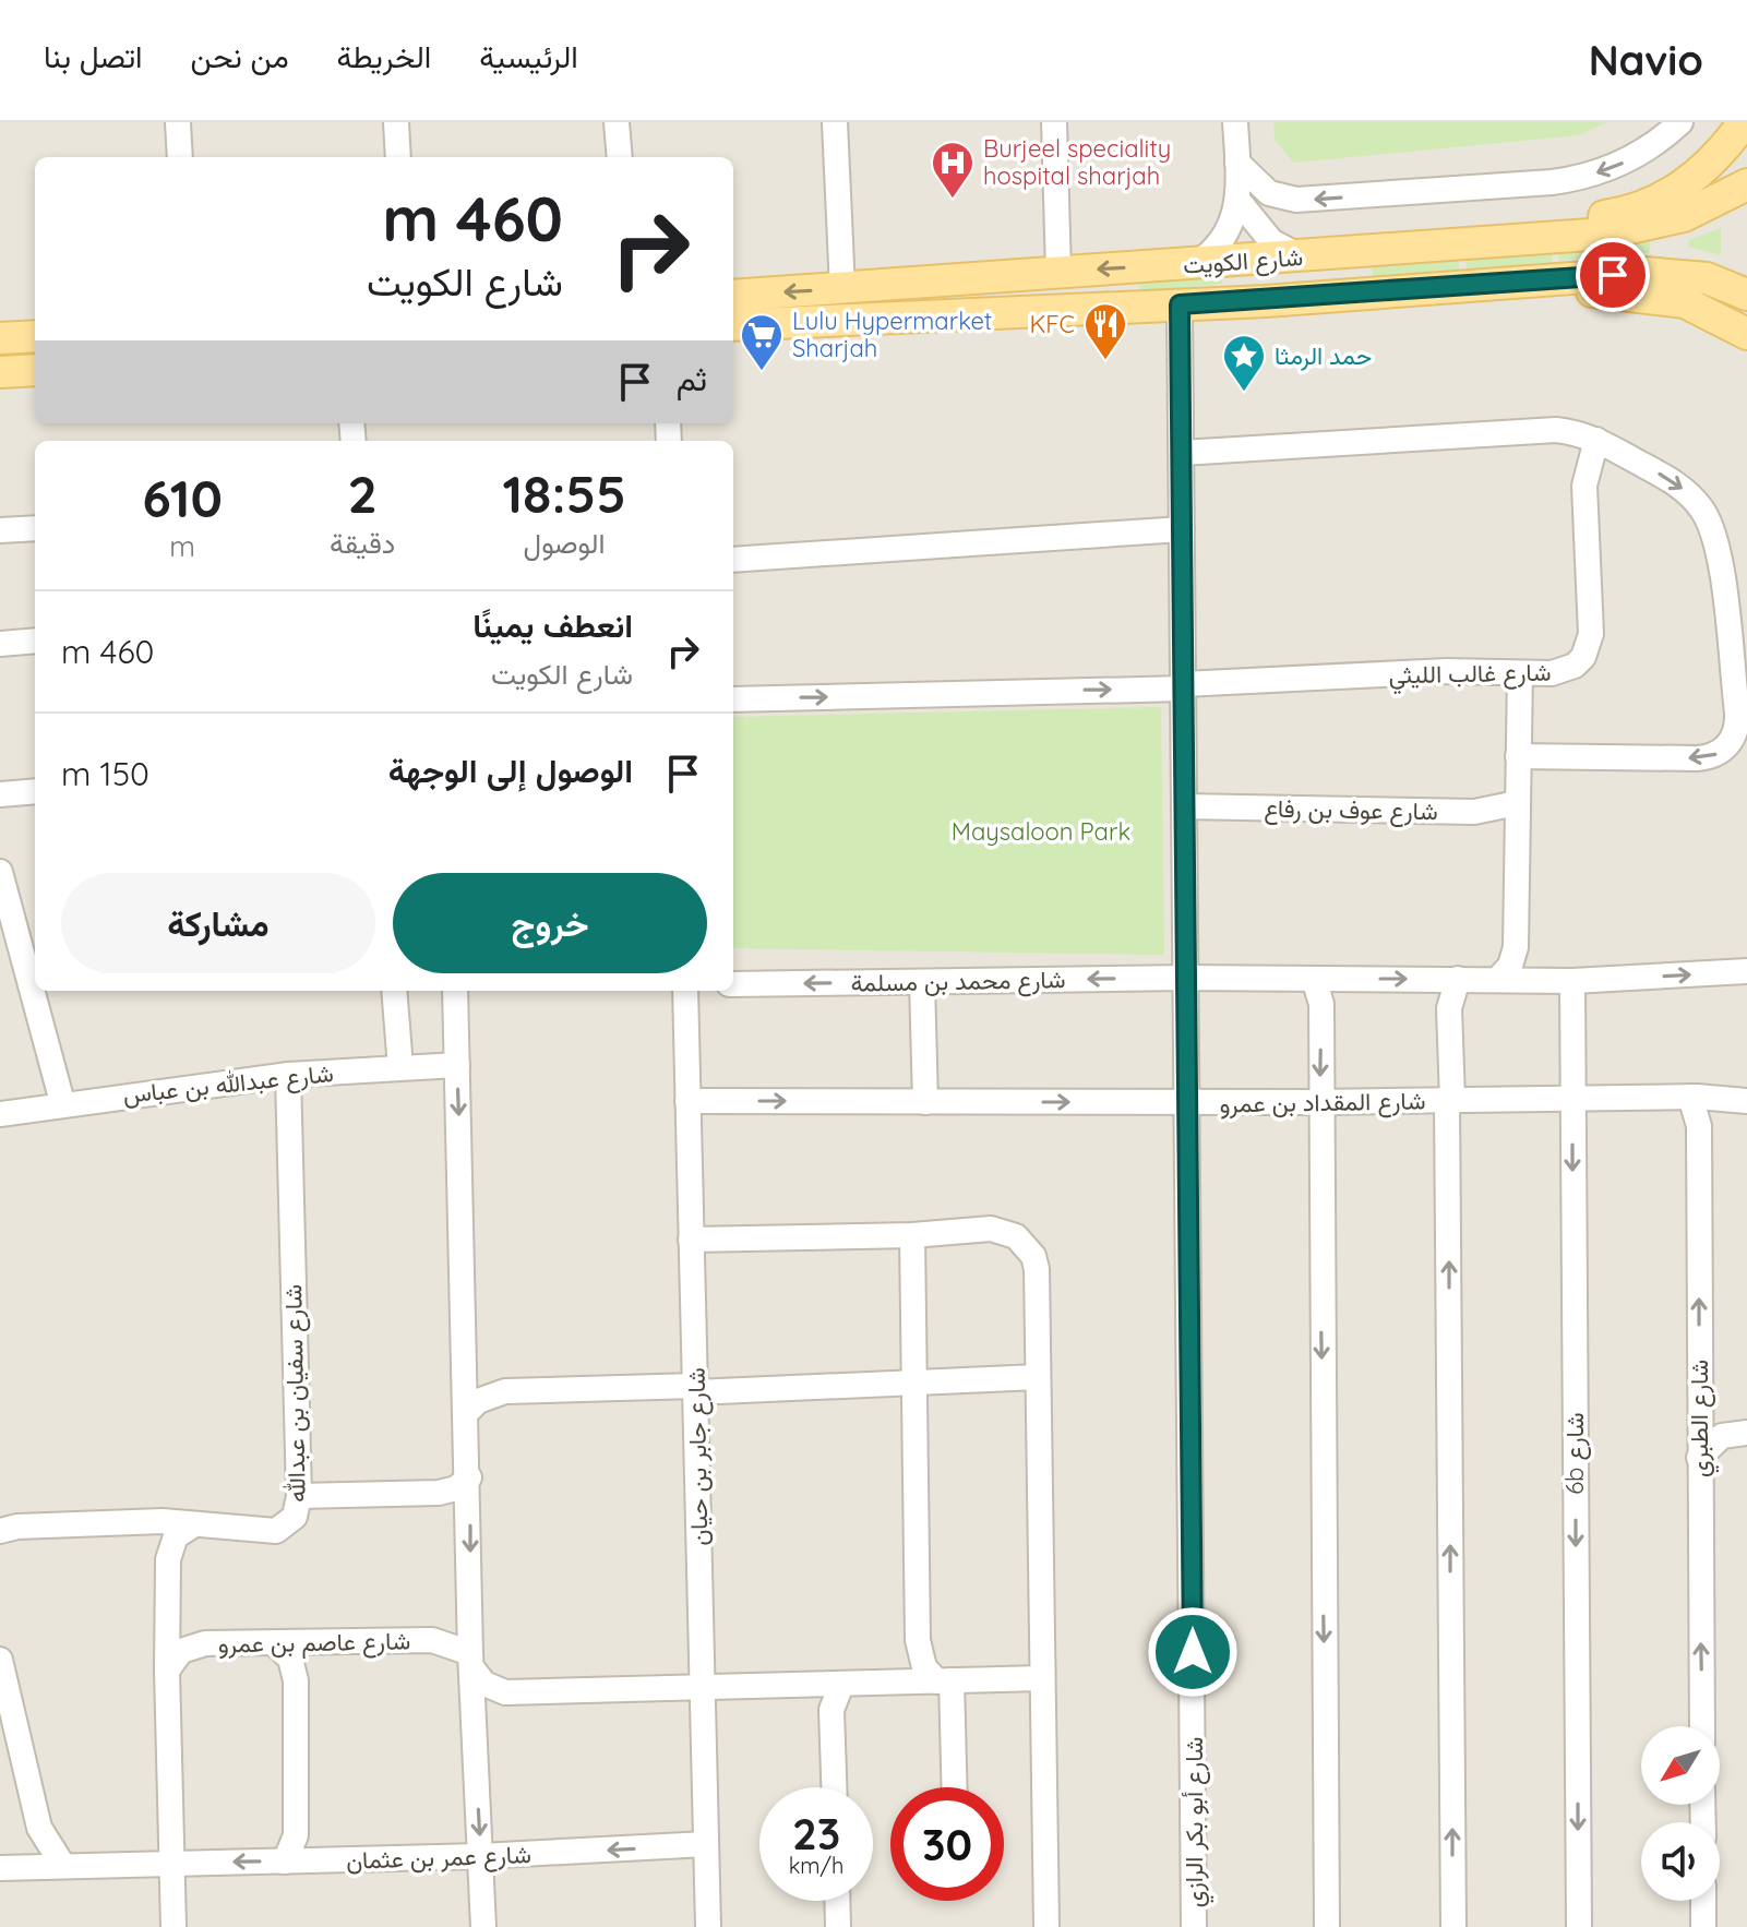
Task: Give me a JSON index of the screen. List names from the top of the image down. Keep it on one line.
{"streets":{"main road":["شارع الكويت"],"street":["شارع غالب الليثي","شارع عوف بن رفاع","شارع محمد بن مسلمة","شارع عبدالله بن عباس","شارع المقداد بن عمرو","شارع سفيان بن عبدالله","شارع الطبري","6b شارع","شارع جابر بن حيان","شارع عاصم بن عمرو","شارع أبو بكر الرازي","شارع عمر بن عثمان"]},"crossings":[["شارع الكويت","شارع أبو بكر الرازي"],["شارع غالب الليثي","شارع أبو بكر الرازي"],["شارع عوف بن رفاع","شارع أبو بكر الرازي"],["شارع محمد بن مسلمة","6b شارع"],["شارع محمد بن مسلمة","شارع أبو بكر الرازي"],["شارع عبدالله بن عباس","شارع سفيان بن عبدالله"],["شارع المقداد بن عمرو","شارع الطبري"],["شارع المقداد بن عمرو","6b شارع"],["شارع المقداد بن عمرو","شارع جابر بن حيان"],["شارع المقداد بن عمرو","شارع أبو بكر الرازي"],["شارع جابر بن حيان","شارع عاصم بن عمرو"],["شارع جابر بن حيان","شارع عمر بن عثمان"]],"one_way":["شارع الطبري","شارع عمر بن عثمان"],"parks":["Maysaloon Park"],"places":{"hospital":["Burjeel speciality hospital sharjah"],"restaurant":["KFC"],"supermarket":["Lulu Hypermarket Sharjah"],"place":["حمد الرمثا"]},"north":"bottom left","page":{"header":"Navio","nav":["الرئيسية","الخريطة","من نحن","اتصل بنا"],"turn":["460 m","شارع الكويت"],"then":"ثم","eta":["18:55","الوصول","2","دقيقة","610","m"],"list":[{"name":"انعطف يمينًا","note":"شارع الكويت","value":"460 m"},{"name":"الوصول إلى الوجهة","value":"150 m"}],"buttons":["خروج","مشاركة"],"speed":"23 km/h","limit":"30"}}
